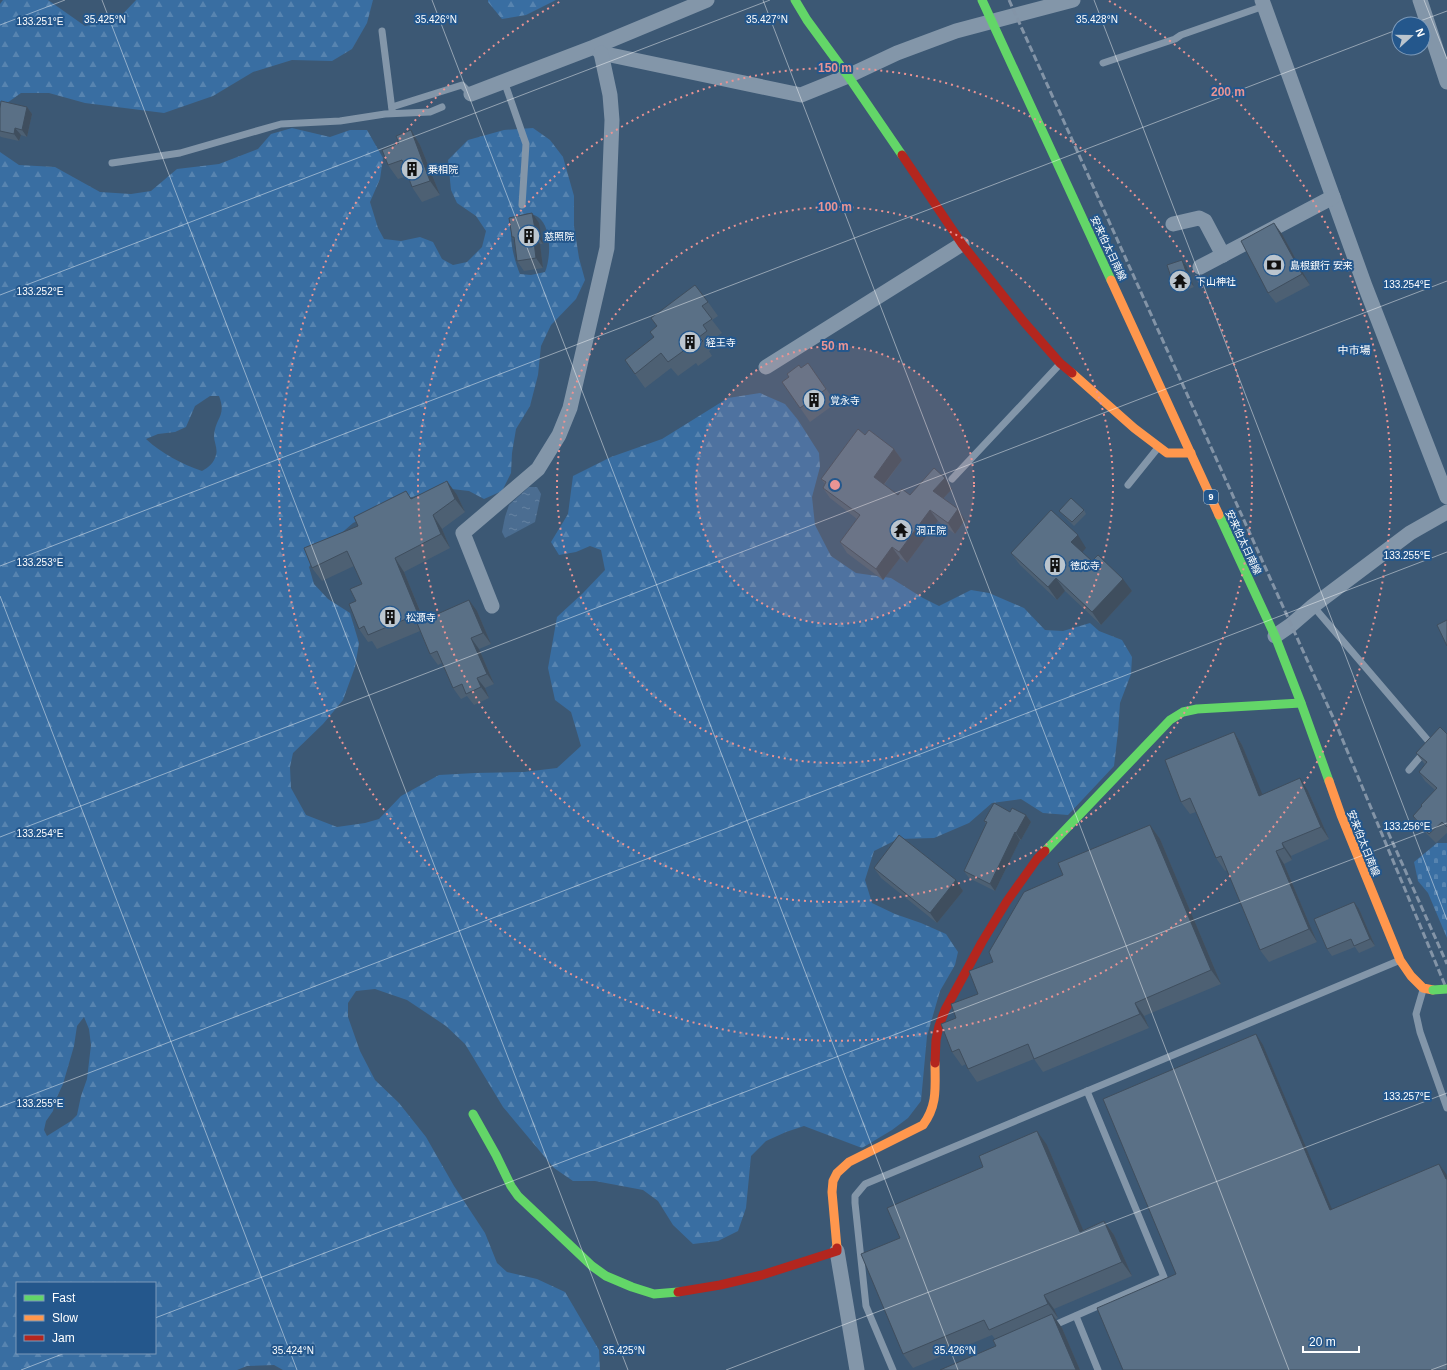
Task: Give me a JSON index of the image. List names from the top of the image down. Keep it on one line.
{"streets":{"street":["安来伯太日南線","9"]},"districts":["中市場"],"places":{"building":["乗相院","慈照院","経王寺","覚永寺","徳応寺","松源寺"],"bank":["島根銀行 安来"],"temple":["下山神社","洞正院"]},"legend":["Fast","Slow","Jam"],"scale_bar":"20 m","north":"right","coordinates":["35.428°N","35.425°N","35.426°N","35.427°N","133.251°E","133.254°E","133.252°E","133.255°E","133.253°E","133.256°E","133.257°E","35.424°N"],"rings":["150 m","200 m","100 m","50 m"]}
